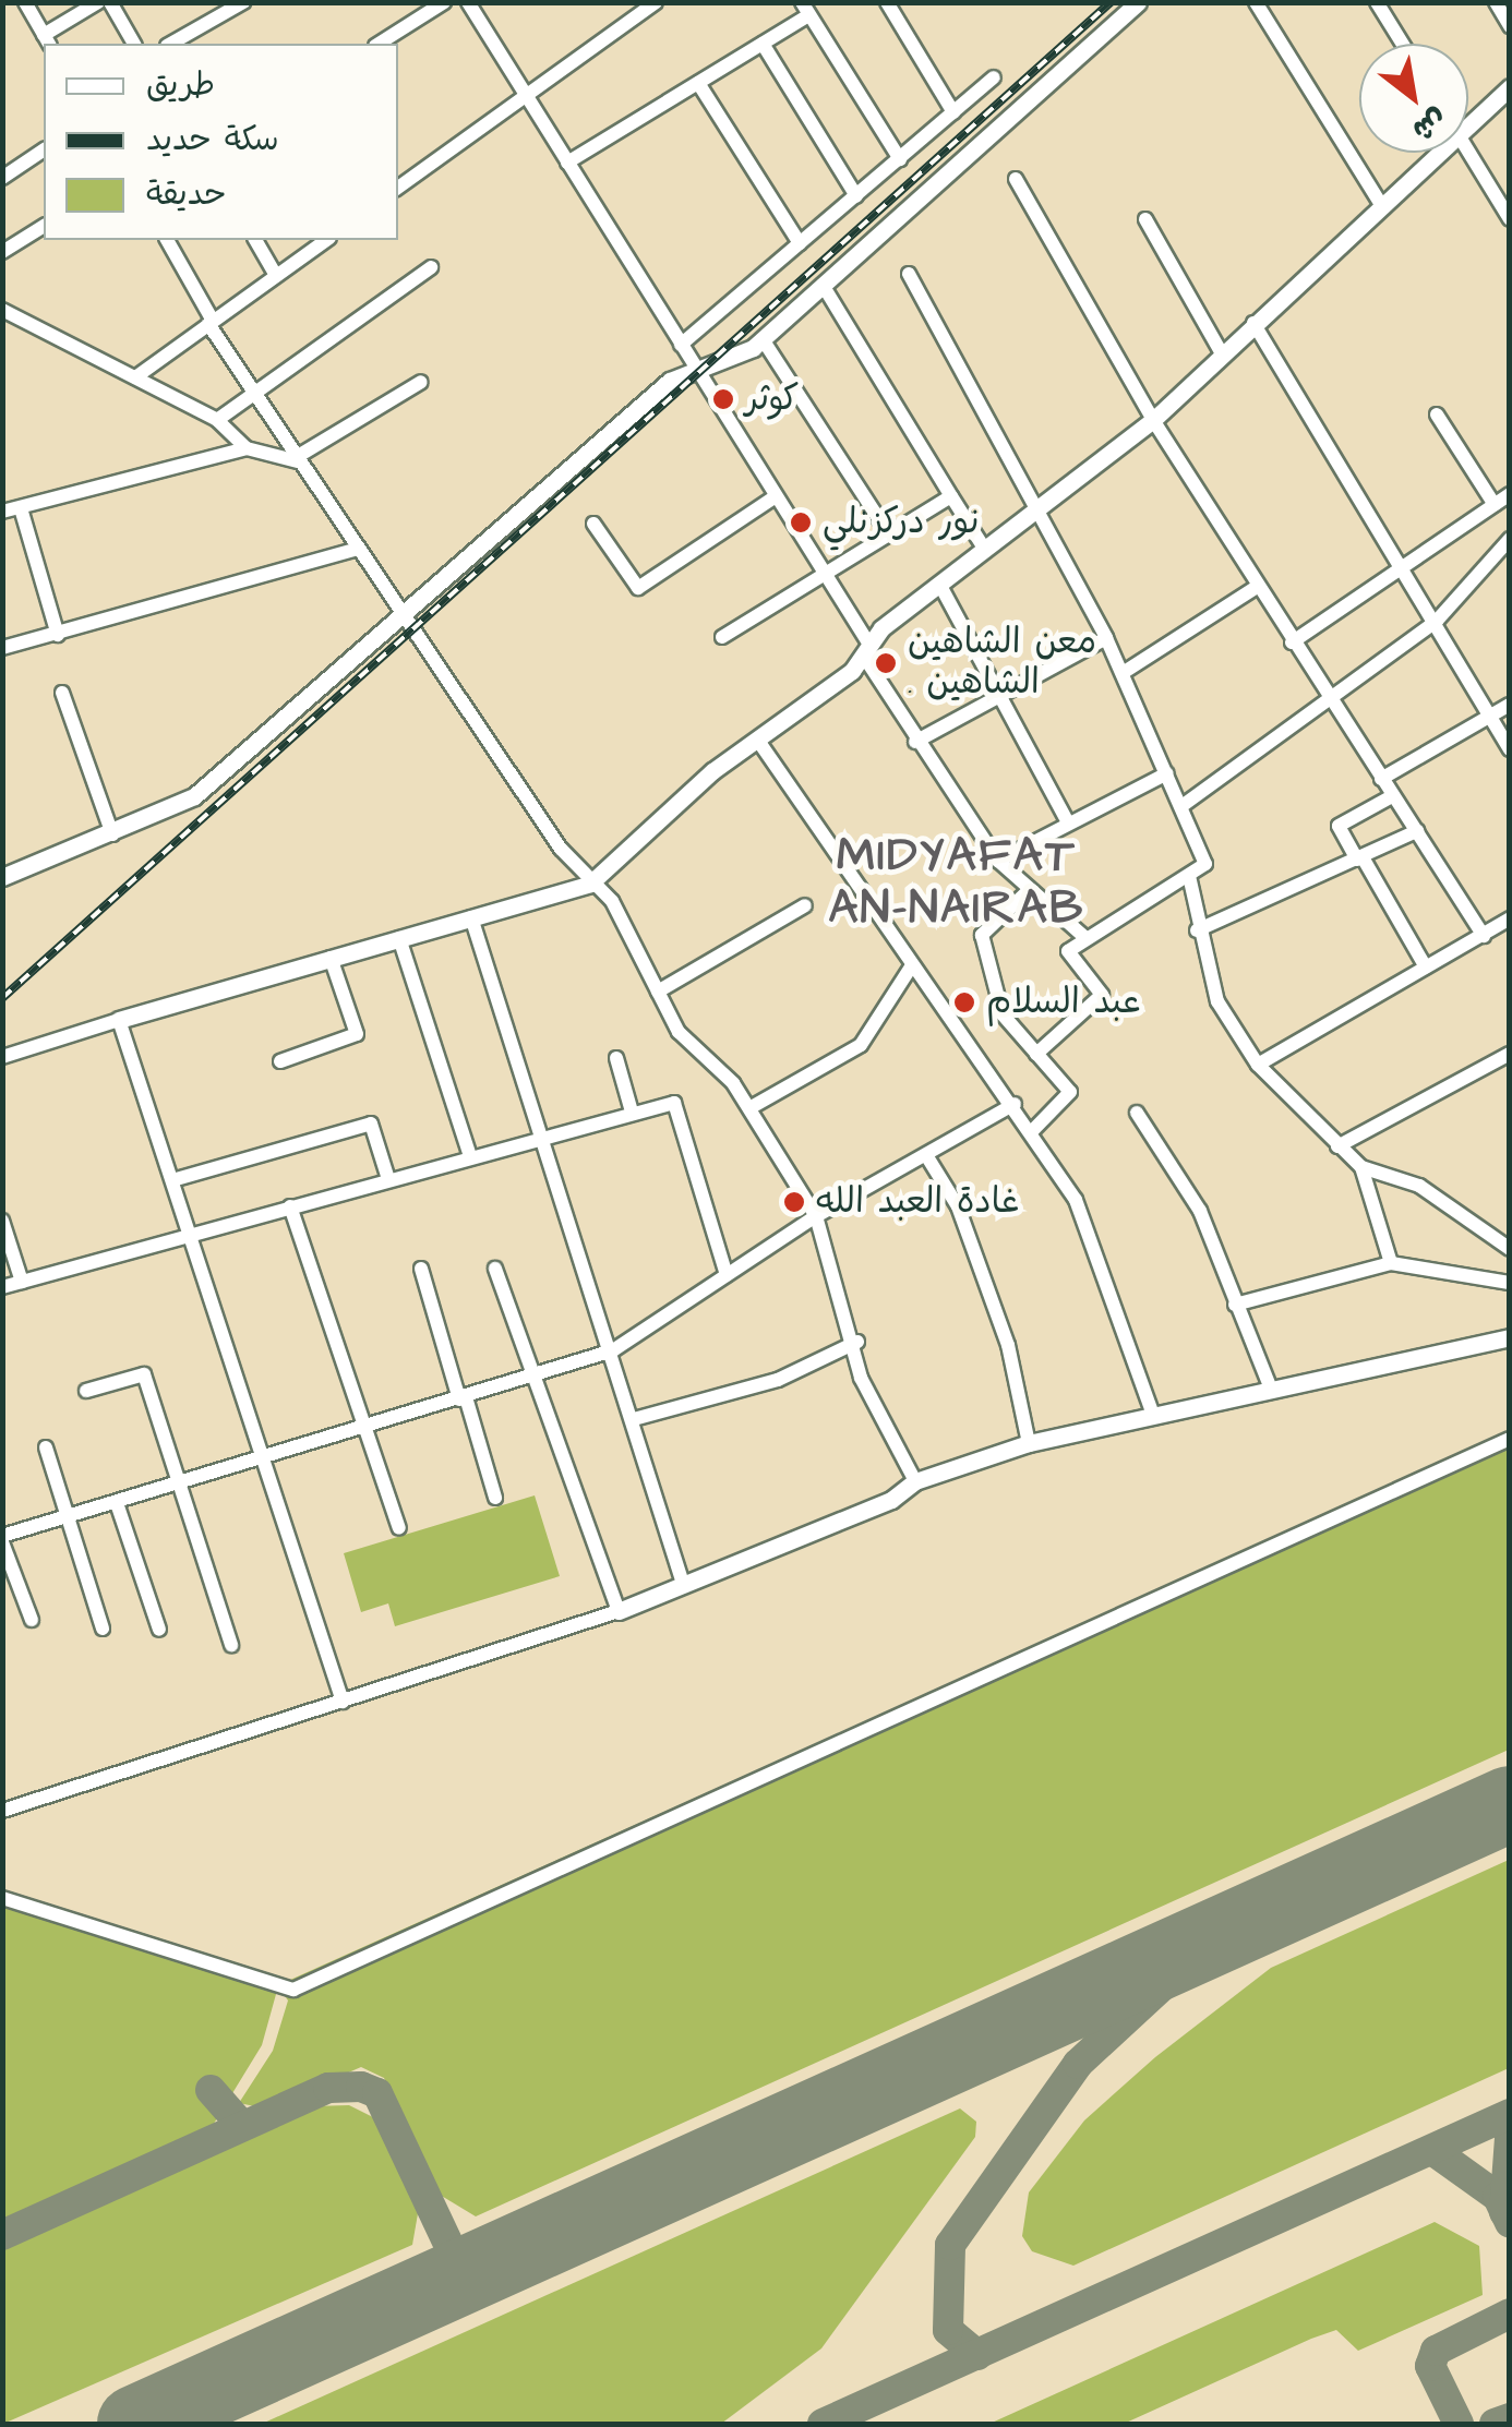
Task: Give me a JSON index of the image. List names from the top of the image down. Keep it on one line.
{"districts":["MIDYAFAT AN-NAIRAB"],"places":["كوثر","نور دركزنلي","معن الشاهين . الشاهين","عبد السلام","غادة العبد الله"],"legend":["طريق","سكة حديد","حديقة"],"north":"bottom right"}
